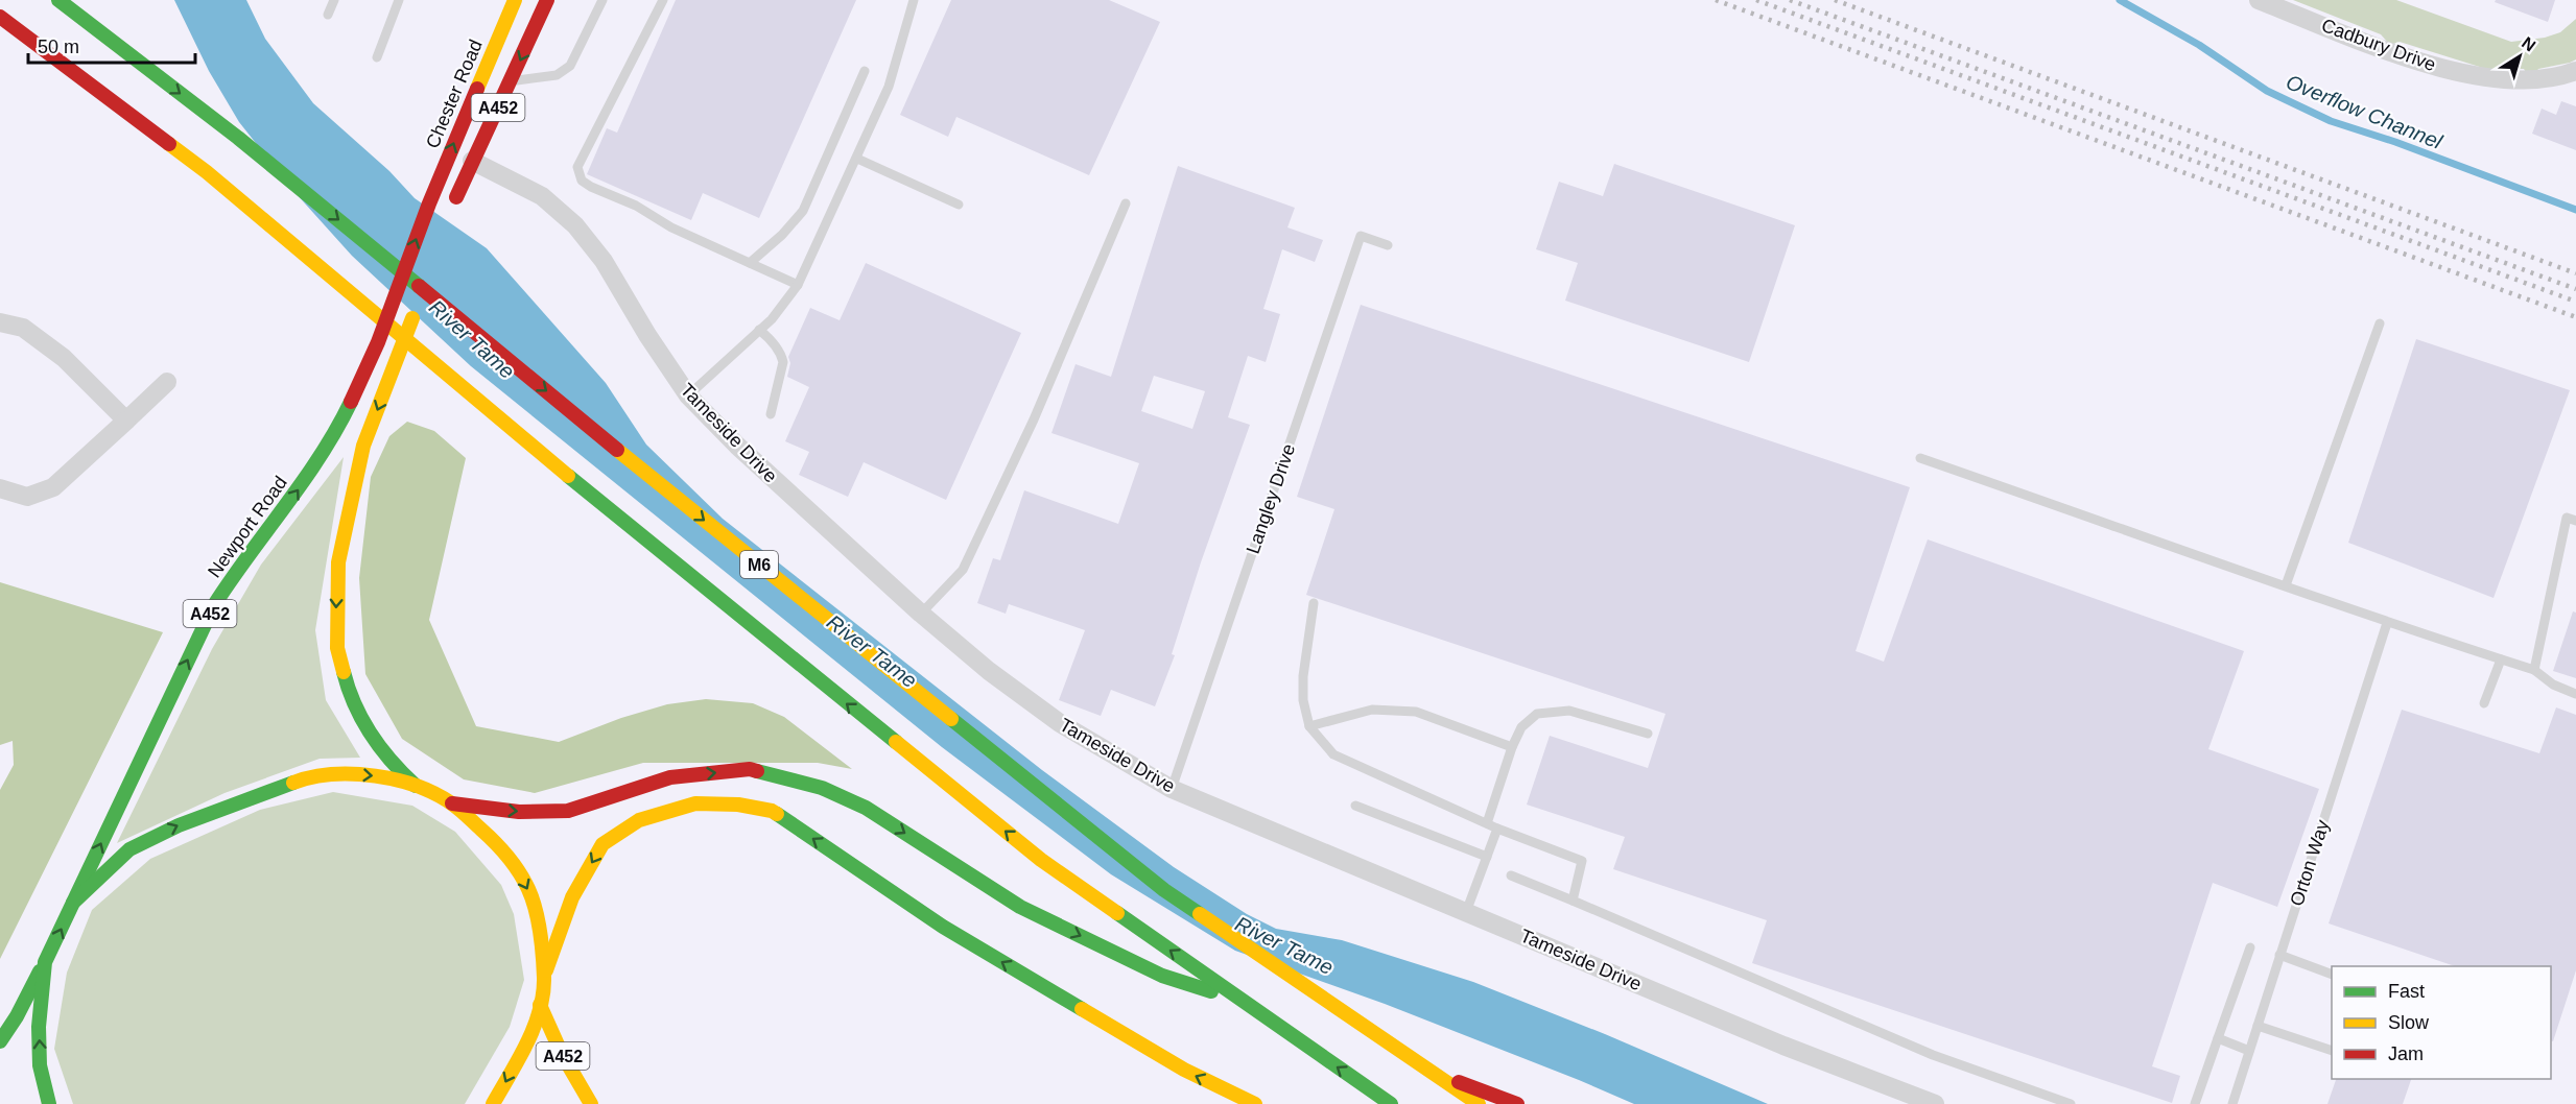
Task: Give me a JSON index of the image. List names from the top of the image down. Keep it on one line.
{"streets":{"main road":["Chester Road","A452","Newport Road","M6"],"street":["Cadbury Drive","Tameside Drive"],"lane":["Langley Drive","Orton Way"]},"crossings":[["Chester Road","Newport Road"],["A452","Tameside Drive"],["Tameside Drive","Langley Drive"]],"one_way":["Newport Road"],"water":["Overflow Channel","River Tame"],"legend":["Fast","Slow","Jam"],"scale_bar":"50 m","north":"top right"}
